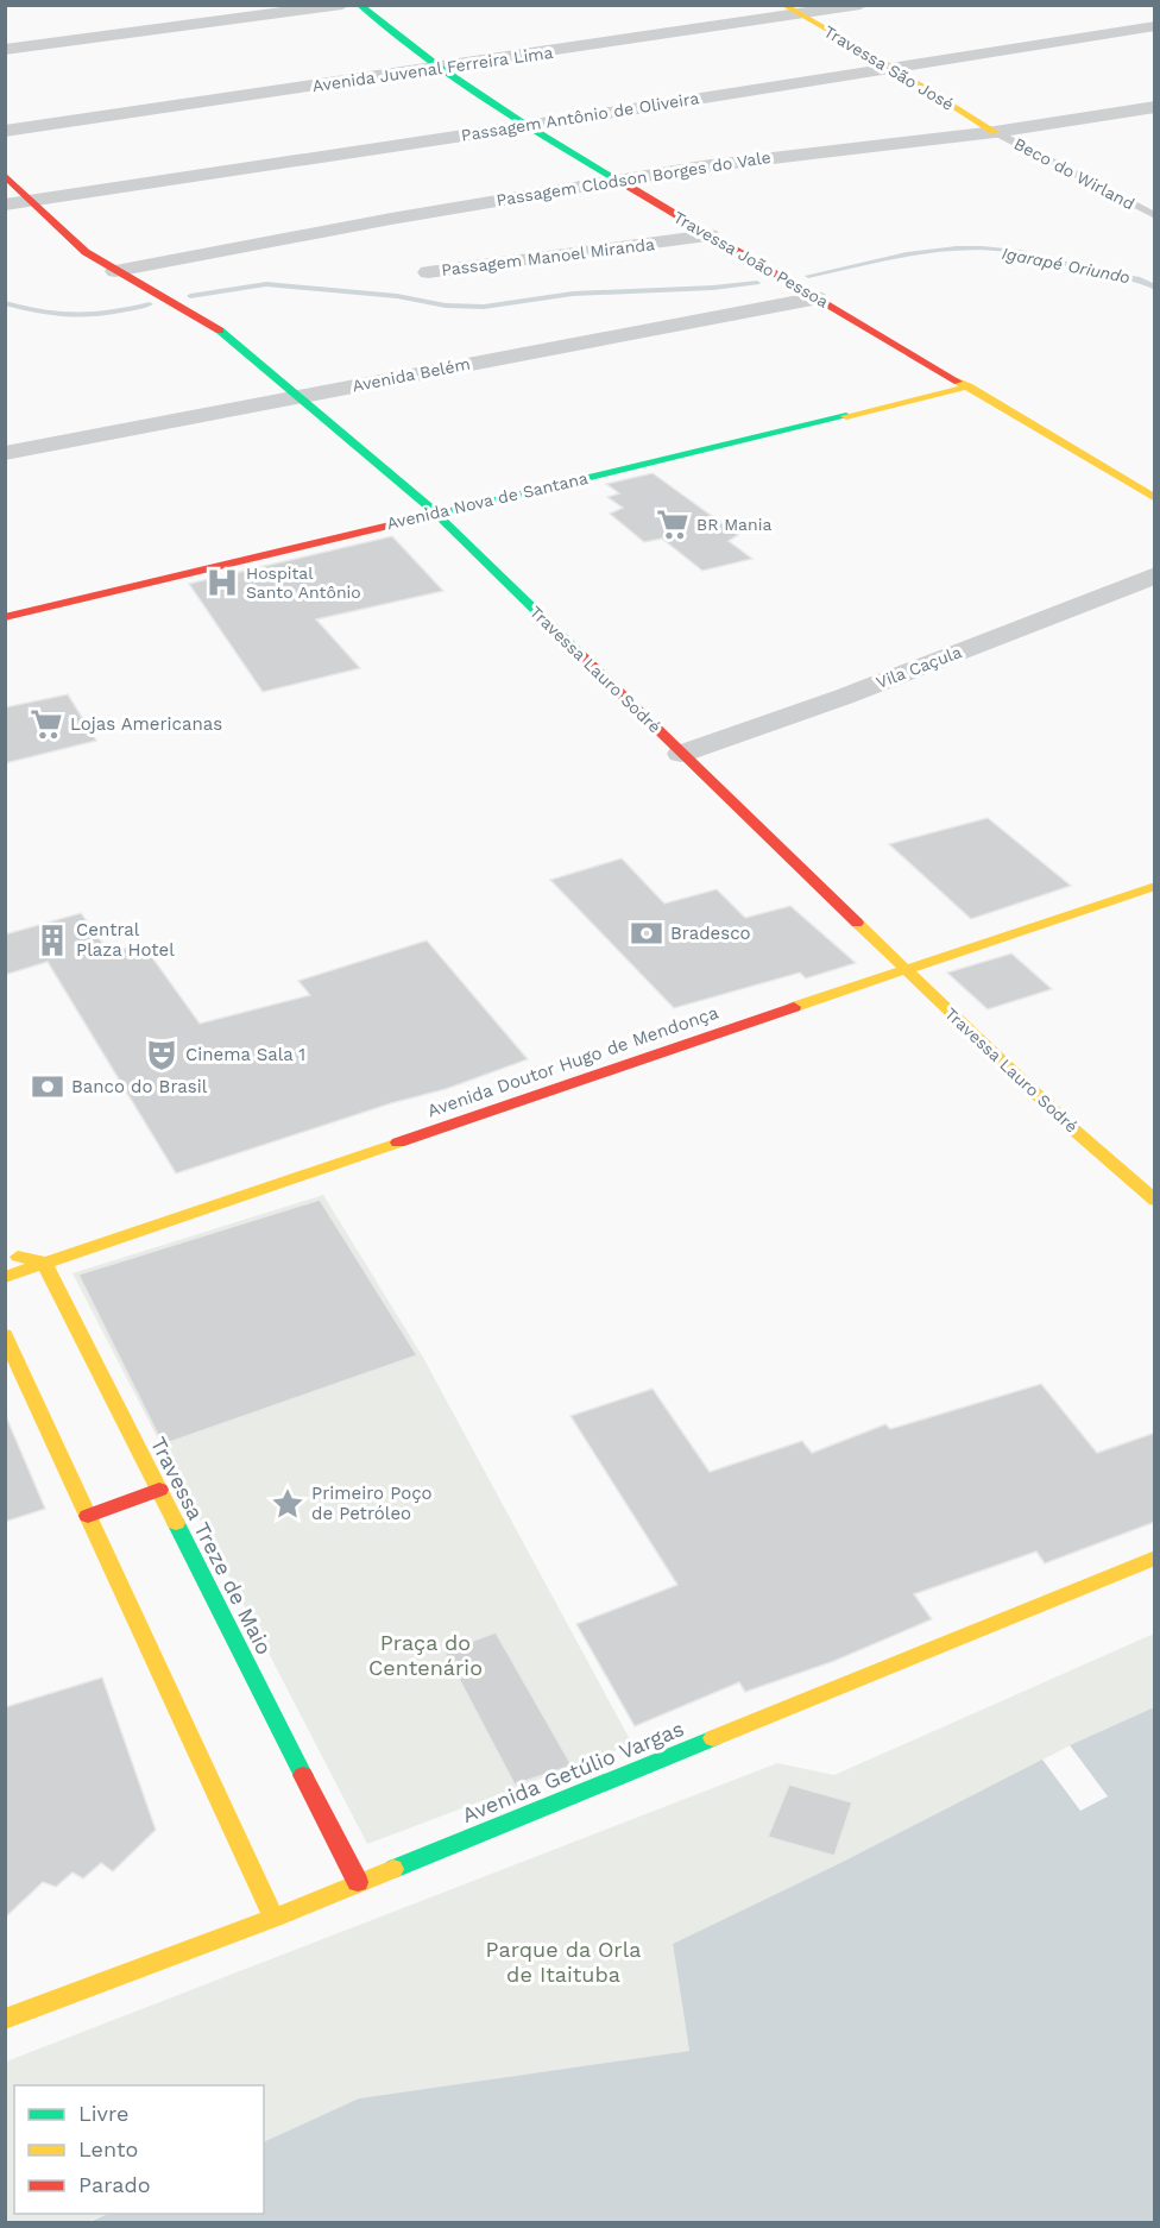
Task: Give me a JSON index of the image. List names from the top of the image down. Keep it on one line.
{"streets":{"street":["Travessa São José","Avenida Juvenal Ferreira Lima","Passagem Antônio de Oliveira","Passagem Clodson Borges do Vale","Passagem Manoel Miranda","Travessa João Pessoa","Avenida Belém","Avenida Nova de Santana","Vila Caçula","Travessa Lauro Sodré","Avenida Doutor Hugo de Mendonça","Travessa Treze de Maio","Avenida Getúlio Vargas"],"lane":["Beco do Wirland"]},"crossings":[["Travessa São José","Avenida Juvenal Ferreira Lima"],["Travessa São José","Passagem Antônio de Oliveira"],["Travessa São José","Beco do Wirland"],["Travessa São José","Passagem Clodson Borges do Vale"],["Avenida Juvenal Ferreira Lima","Travessa João Pessoa"],["Passagem Antônio de Oliveira","Travessa João Pessoa"],["Passagem Antônio de Oliveira","Travessa Lauro Sodré"],["Beco do Wirland","Passagem Clodson Borges do Vale"],["Passagem Clodson Borges do Vale","Travessa João Pessoa"],["Passagem Clodson Borges do Vale","Travessa Lauro Sodré"],["Passagem Manoel Miranda","Travessa João Pessoa"],["Travessa João Pessoa","Avenida Belém"],["Travessa João Pessoa","Avenida Nova de Santana"],["Avenida Belém","Travessa Lauro Sodré"],["Avenida Nova de Santana","Travessa Lauro Sodré"],["Vila Caçula","Travessa Lauro Sodré"],["Travessa Lauro Sodré","Avenida Doutor Hugo de Mendonça"],["Avenida Doutor Hugo de Mendonça","Travessa Treze de Maio"],["Travessa Treze de Maio","Avenida Getúlio Vargas"]],"water":["Igarapé Oriundo"],"parks":["Praça do Centenário","Parque da Orla de Itaituba"],"places":{"supermarket":["BR Mania","Lojas Americanas"],"hospital":["Hospital Santo Antônio"],"bank":["Bradesco","Banco do Brasil"],"building":["Central Plaza Hotel"],"theatre":["Cinema Sala 1"],"place":["Primeiro Poço de Petróleo"]},"legend":["Livre","Lento","Parado"]}
